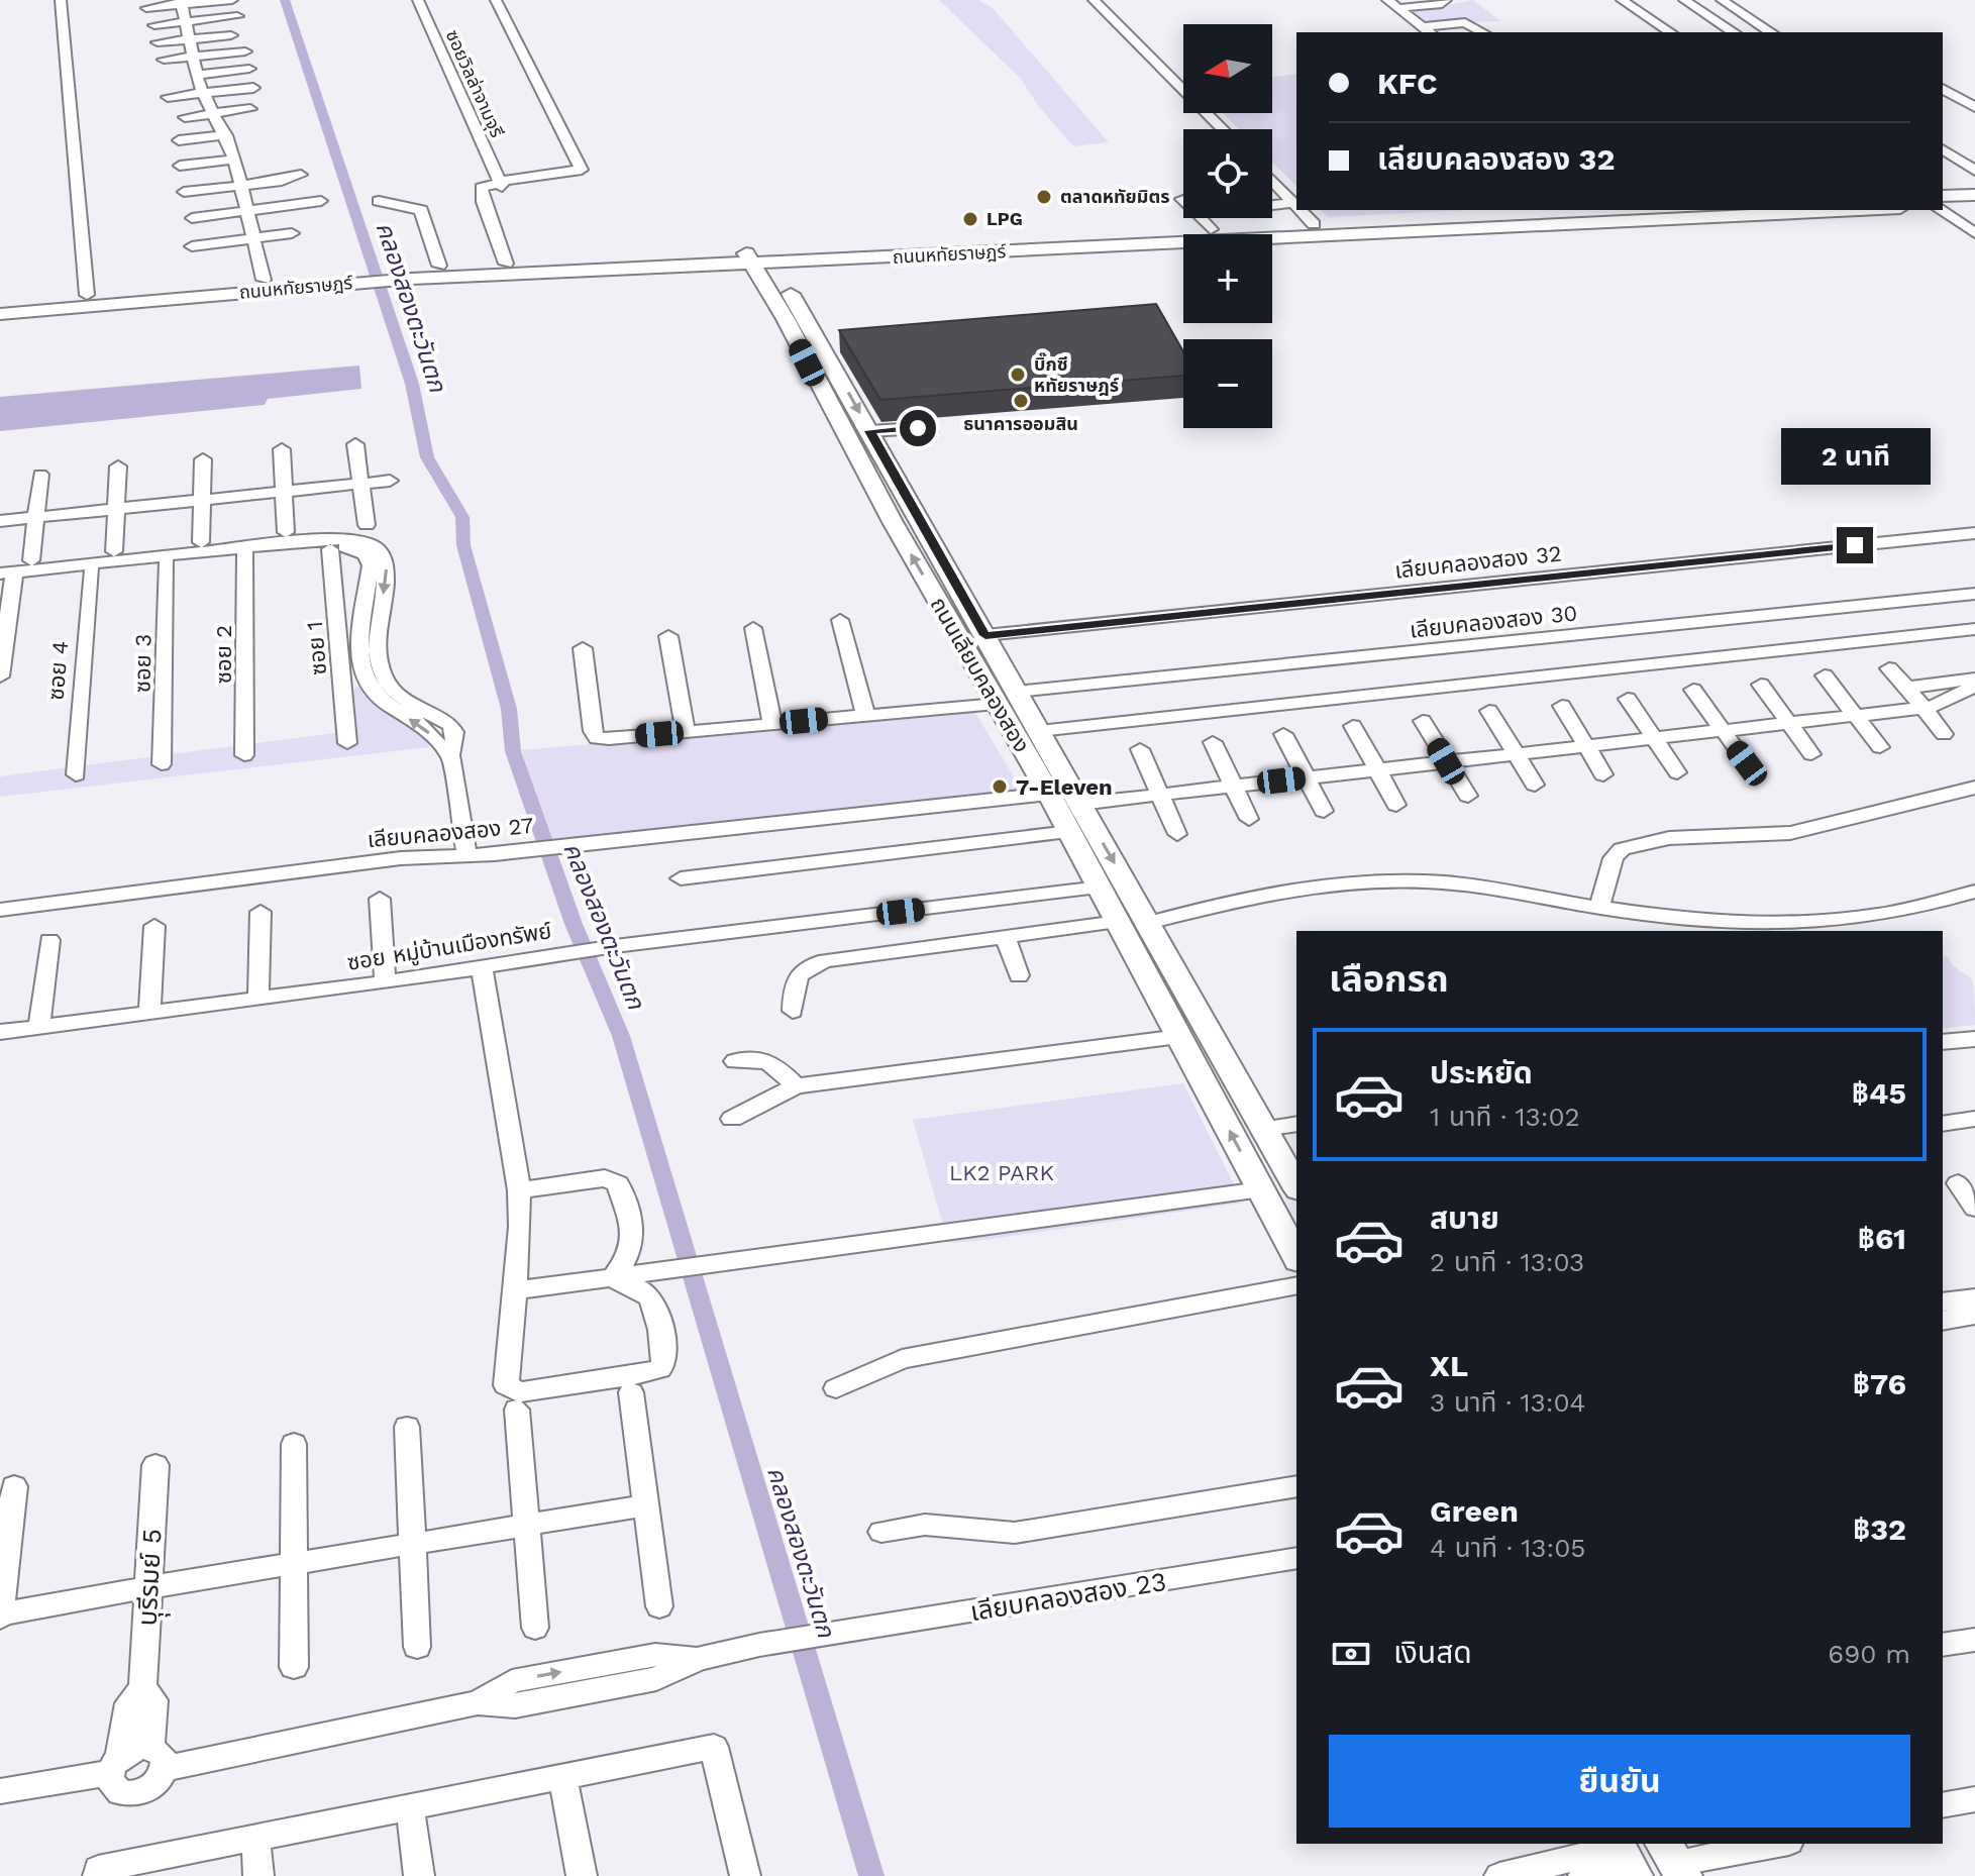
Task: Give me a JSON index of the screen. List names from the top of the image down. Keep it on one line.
{"streets":{"main road":["ถนนหทัยราษฎร์","ถนนเลียบคลองสอง"],"street":["ซอยวิลล่าจามจุรี","เลียบคลองสอง 32","เลียบคลองสอง 30","ซอย 1","ซอย 2","ซอย 3","ซอย 4","เลียบคลองสอง 27","ซอย หมู่บ้านเมืองทรัพย์","บุุรีรมย์ 5","เลียบคลองสอง 23"]},"crossings":[["ถนนหทัยราษฎร์","ถนนเลียบคลองสอง"],["เลียบคลองสอง 32","ถนนเลียบคลองสอง"],["เลียบคลองสอง 30","ถนนเลียบคลองสอง"],["ถนนเลียบคลองสอง","เลียบคลองสอง 27"],["ถนนเลียบคลองสอง","ซอย หมู่บ้านเมืองทรัพย์"],["บุุรีรมย์ 5","เลียบคลองสอง 23"]],"water":["คลองสองตะวันตก"],"parks":["LK2 PARK"],"places":["ตลาดหทัยมิตร","LPG","บิ๊กซี หทัยราษฎร์","ธนาคารออมสิน","7-Eleven"],"north":"left","page":{"map_buttons":["+","−"],"banner":["KFC","เลียบคลองสอง 32"],"bubble":"2 นาที","heading":"เลือกรถ","list":[{"name":"ประหยัด","note":"1 นาที · 13:02","value":"฿45"},{"name":"สบาย","note":"2 นาที · 13:03","value":"฿61"},{"name":"XL","note":"3 นาที · 13:04","value":"฿76"},{"name":"Green","note":"4 นาที · 13:05","value":"฿32"}],"pay":["เงินสด","690 m"],"buttons":"ยืนยัน"}}
